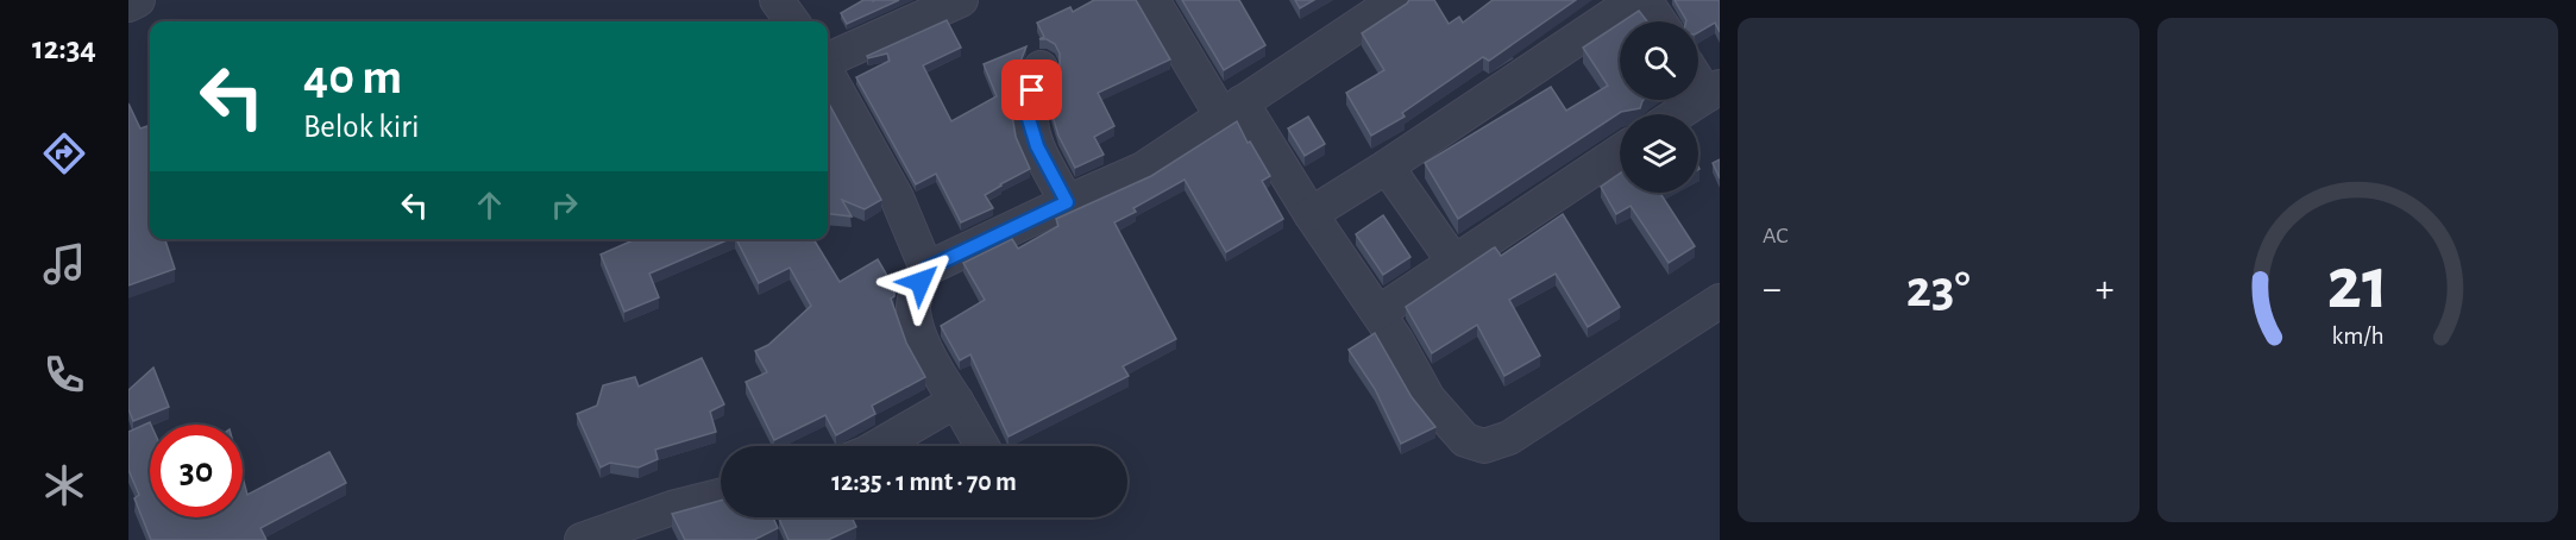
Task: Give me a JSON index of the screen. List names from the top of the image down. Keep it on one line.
{"page":{"tabs":"12:34","tile":"AC","turn":["40 m","Belok kiri"],"heat":["−","23°","+"],"limit":"30","trip":"12:35 · 1 mnt · 70 m","gauge":["21","km/h"]}}
